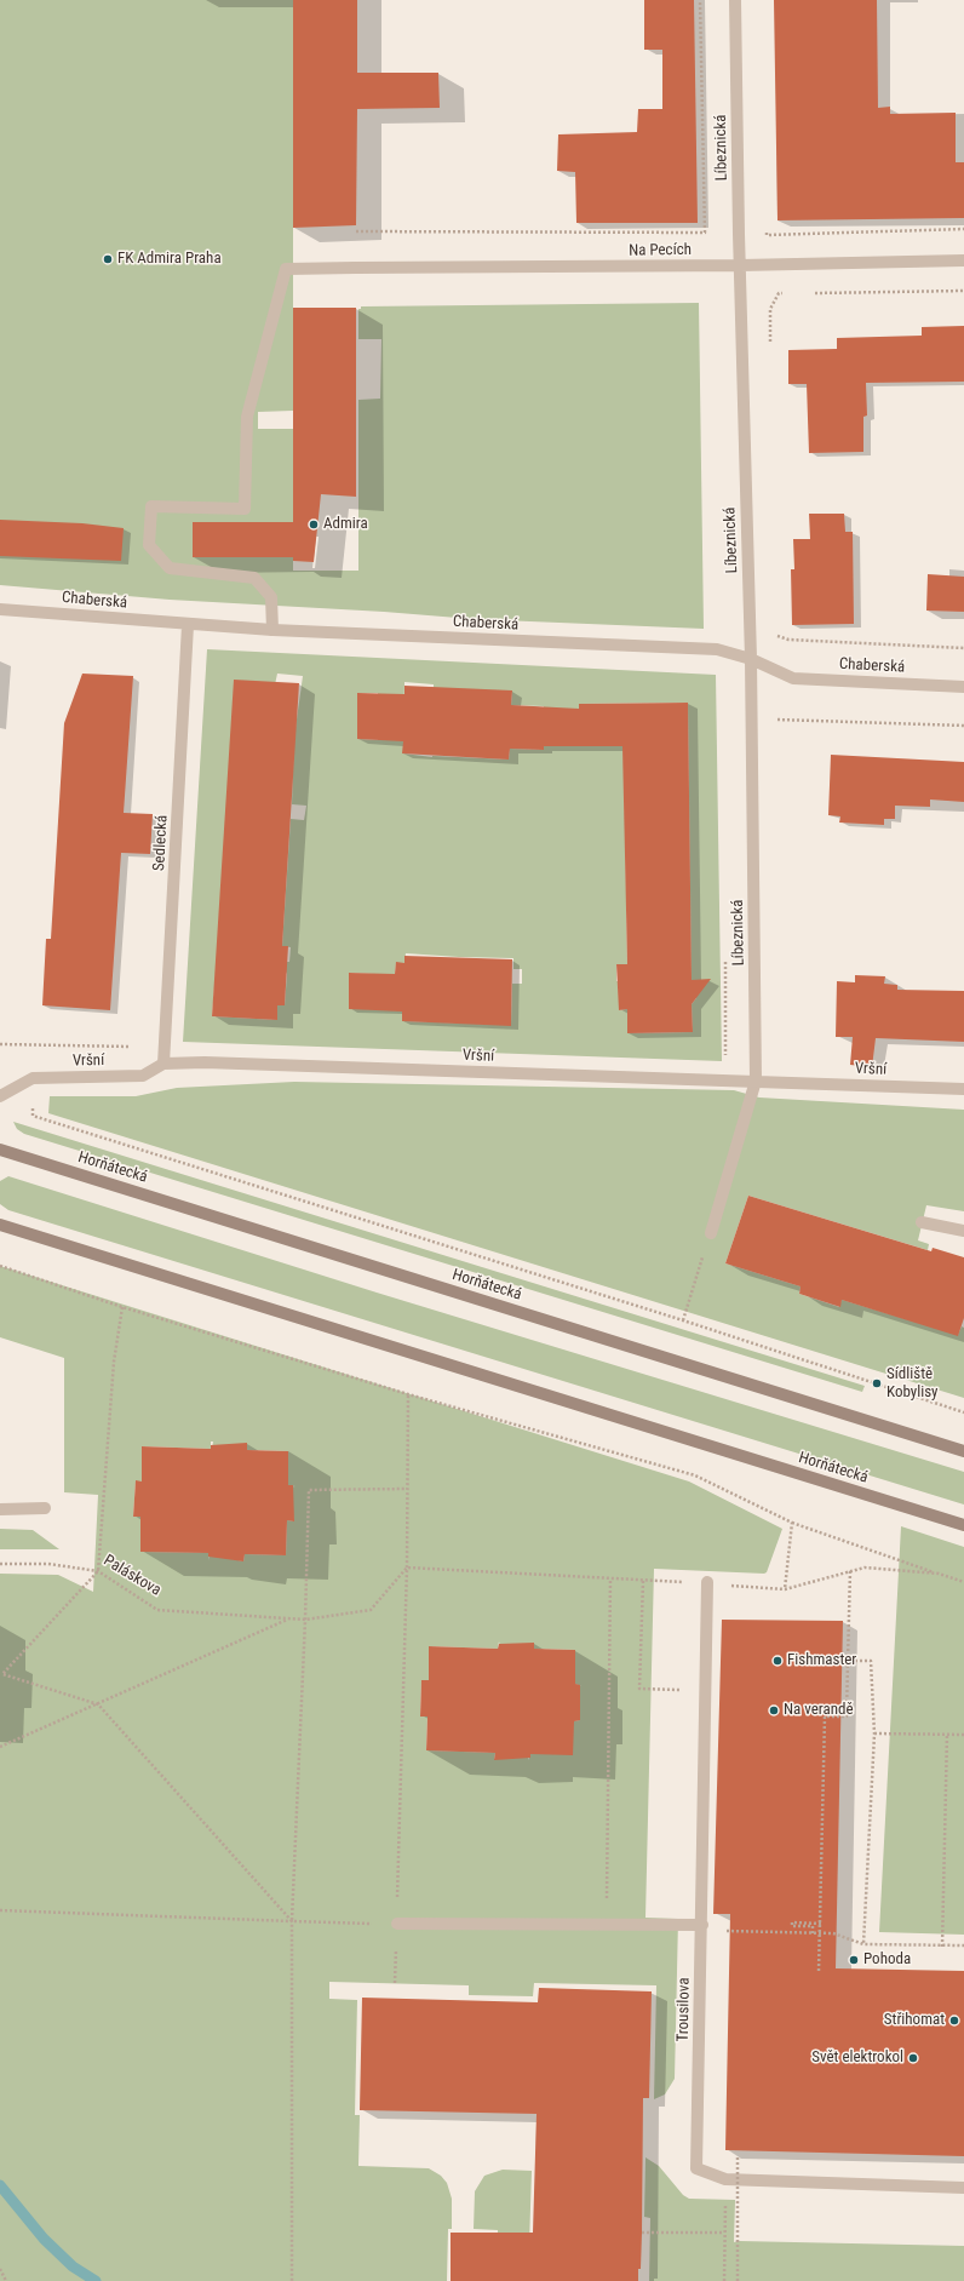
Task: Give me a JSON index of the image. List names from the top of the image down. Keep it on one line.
{"streets":{"main road":["Horňátecká"],"street":["Líbeznická","Na Pecích","Chaberská","Sedlecká","Vršní","Trousilova"],"path":["Paláskova"]},"crossings":[["Líbeznická","Na Pecích"],["Líbeznická","Chaberská"],["Líbeznická","Vršní"],["Na Pecích","Chaberská"],["Chaberská","Sedlecká"],["Sedlecká","Vršní"]],"places":["FK Admira Praha","Admira","Sídliště Kobylisy","Fishmaster","Na verandě","Pohoda","Střihomat","Svět elektrokol"]}
